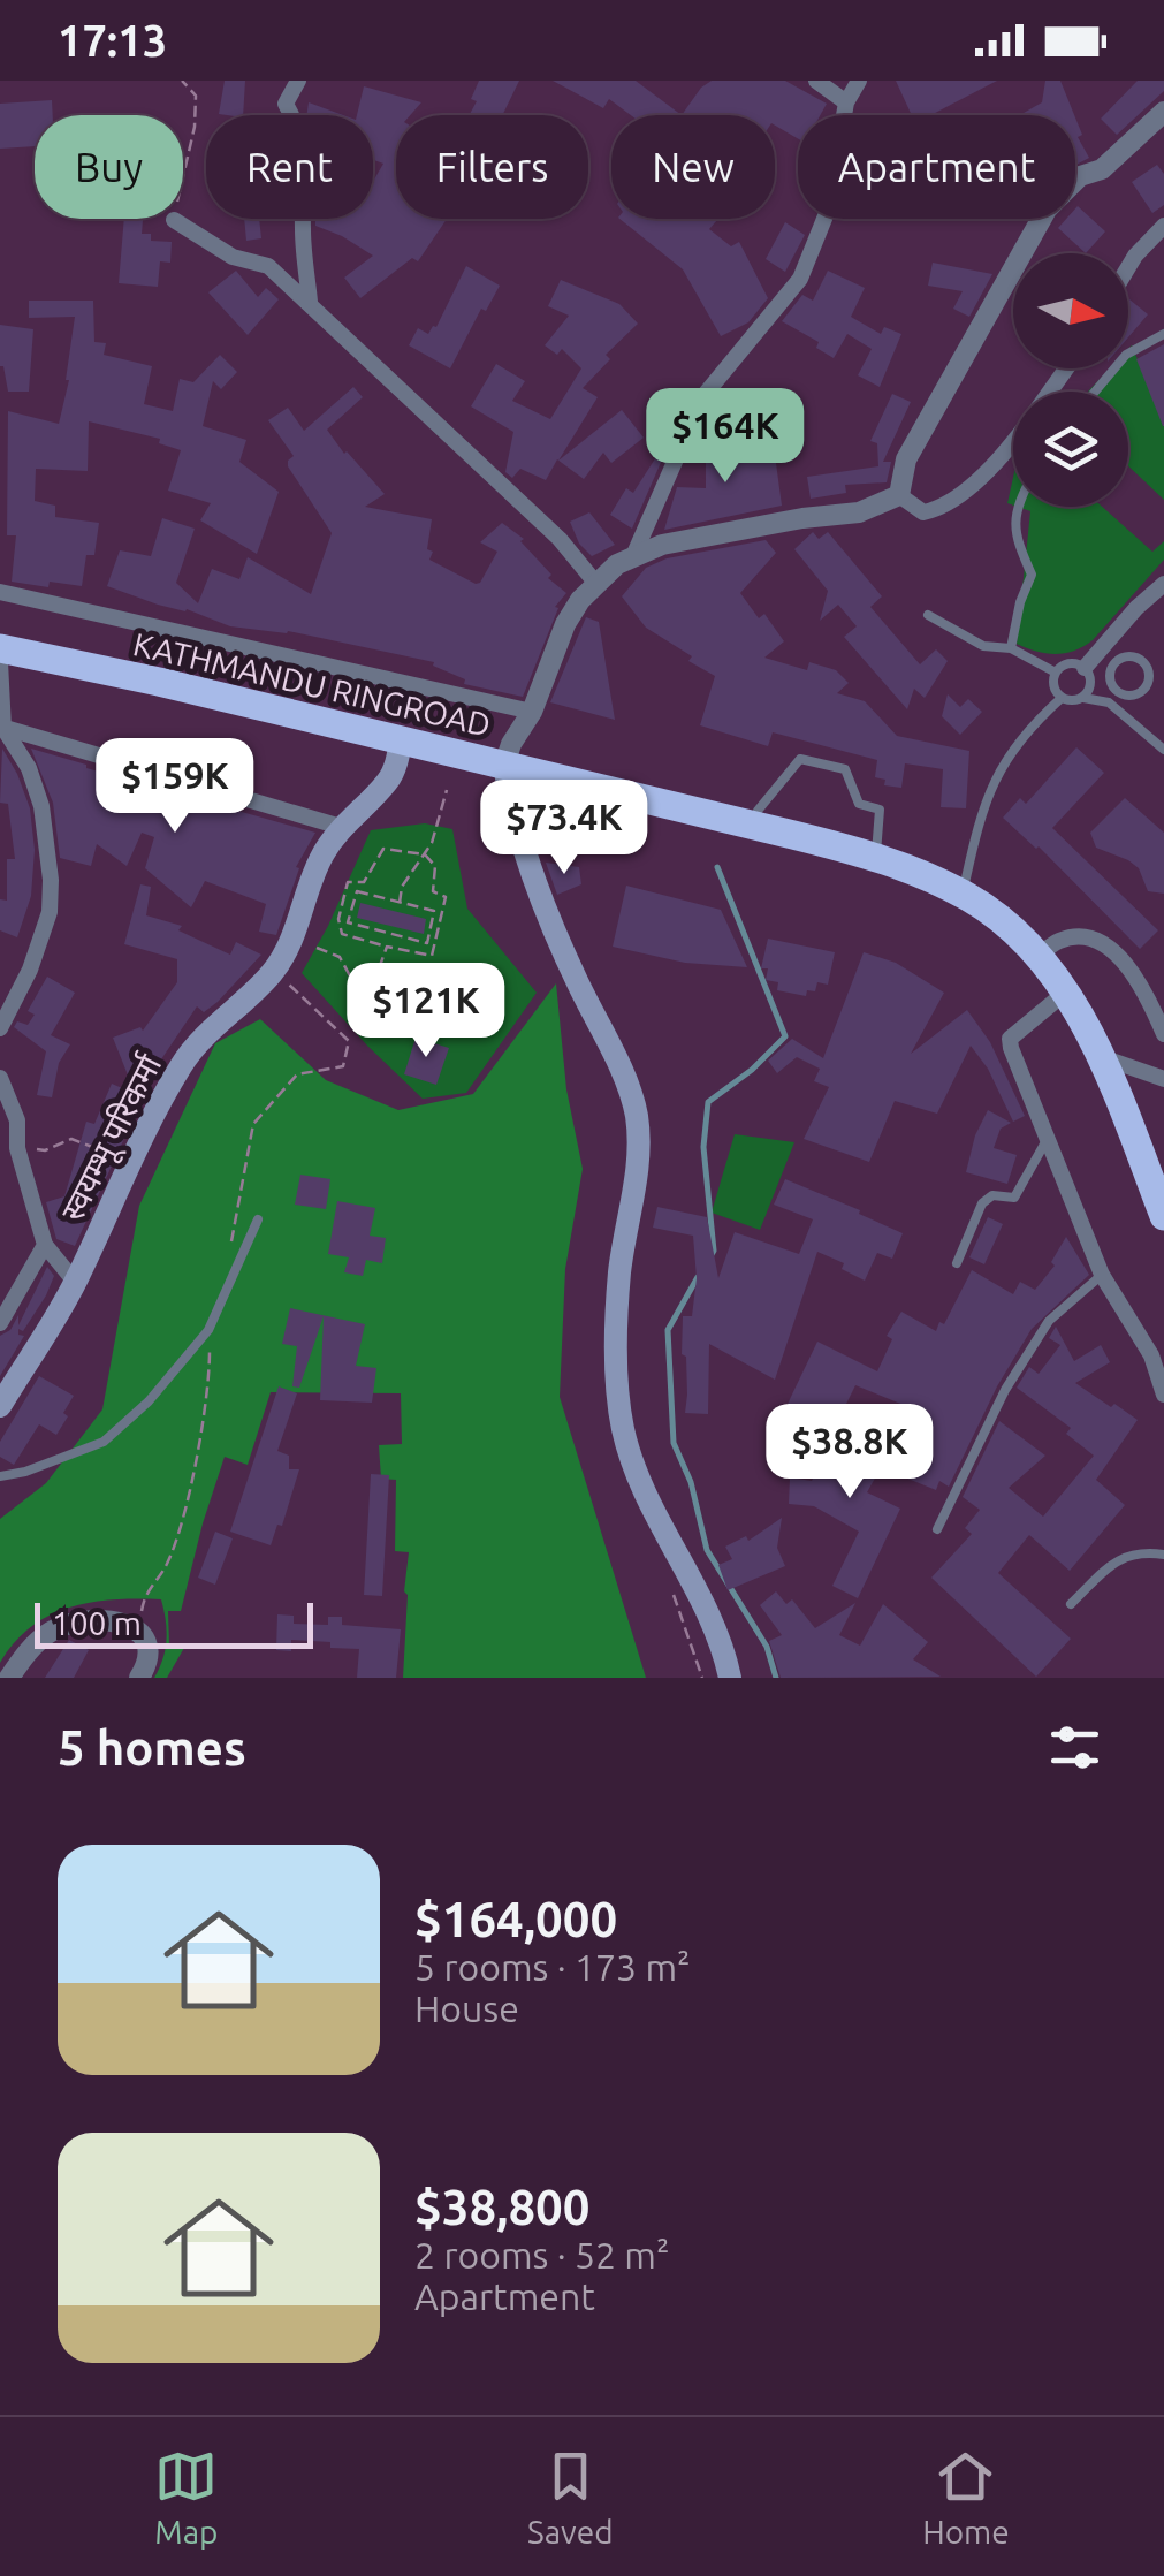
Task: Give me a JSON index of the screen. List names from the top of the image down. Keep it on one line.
{"streets":{"highway":["KATHMANDU RINGROAD"],"main road":["स्वयम्भू परिकर्मा"]},"crossings":[["KATHMANDU RINGROAD","स्वयम्भू परिकर्मा"]],"scale_bar":"100 m","north":"right","page":{"status":"17:13","chip":["Buy","Rent","Filters","New","Apartment"],"price":["$164K","$159K","$73.4K","$121K","$38.8K"],"scale":"100 m","heading":"5 homes","list":[{"name":"$164,000","note":"5 rooms · 173 m² · House"},{"name":"$38,800","note":"2 rooms · 52 m² · Apartment"}],"tabs":["Map","Saved","Home"]}}
